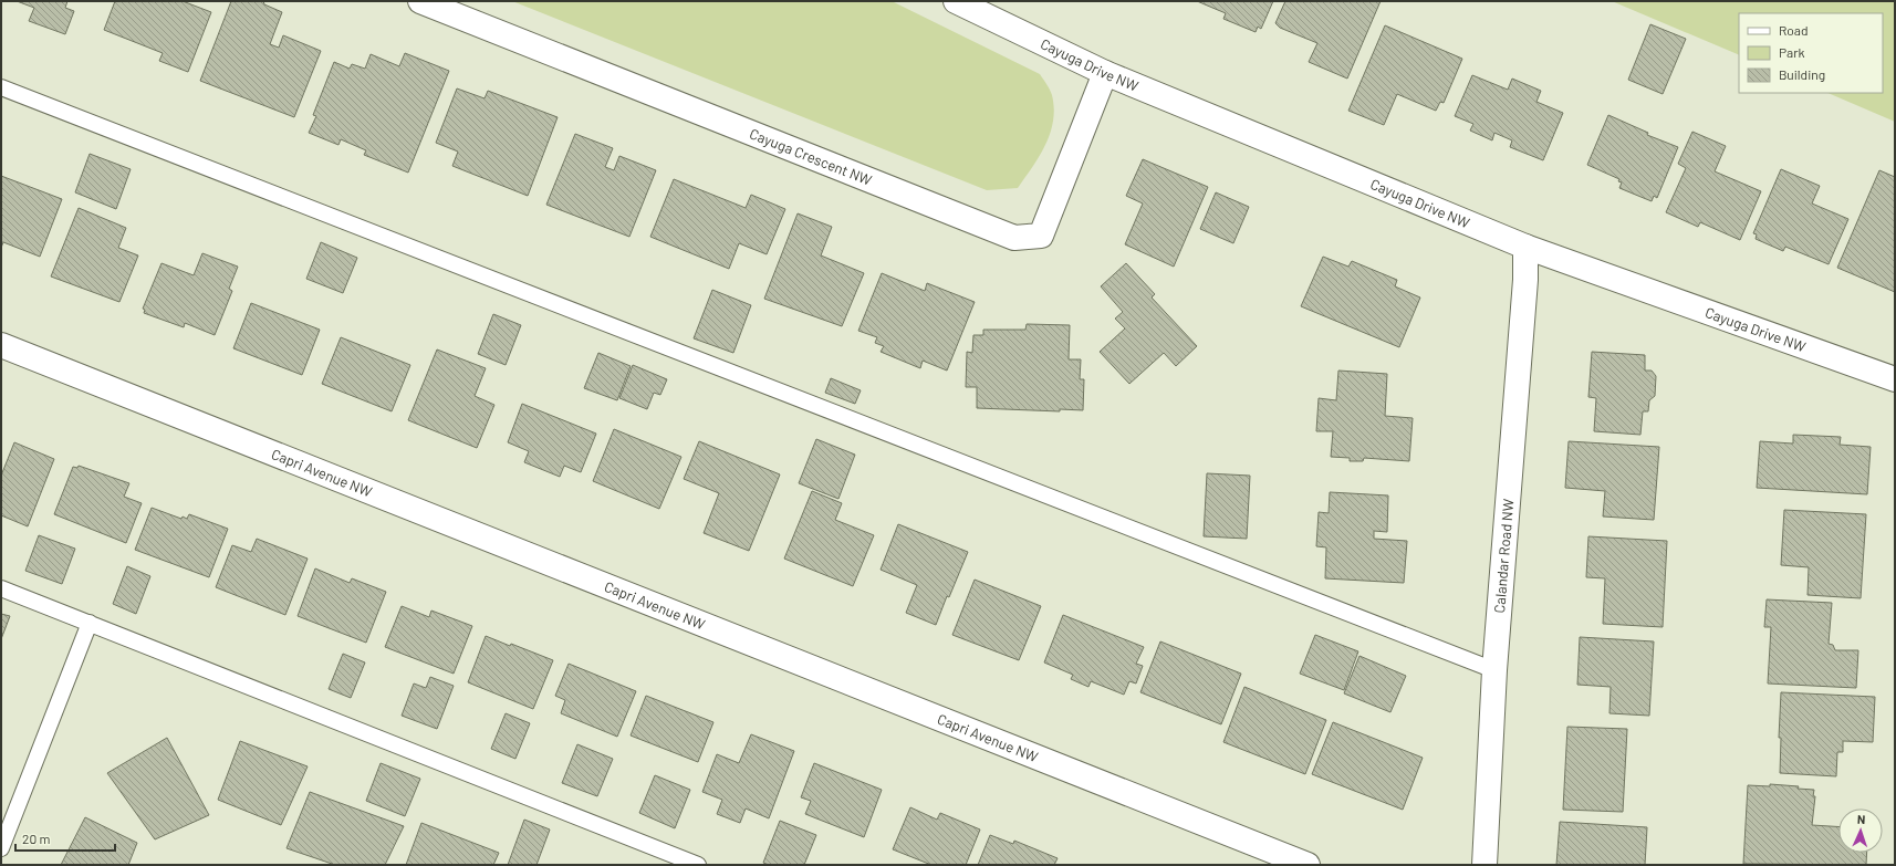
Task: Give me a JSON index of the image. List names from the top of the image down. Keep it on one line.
{"streets":{"street":["Cayuga Drive NW","Cayuga Crescent NW","Capri Avenue NW","Calandar Road NW"]},"crossings":[["Cayuga Drive NW","Cayuga Crescent NW"],["Cayuga Drive NW","Calandar Road NW"]],"legend":["Road","Park","Building"],"scale_bar":"20 m","north":"top"}
